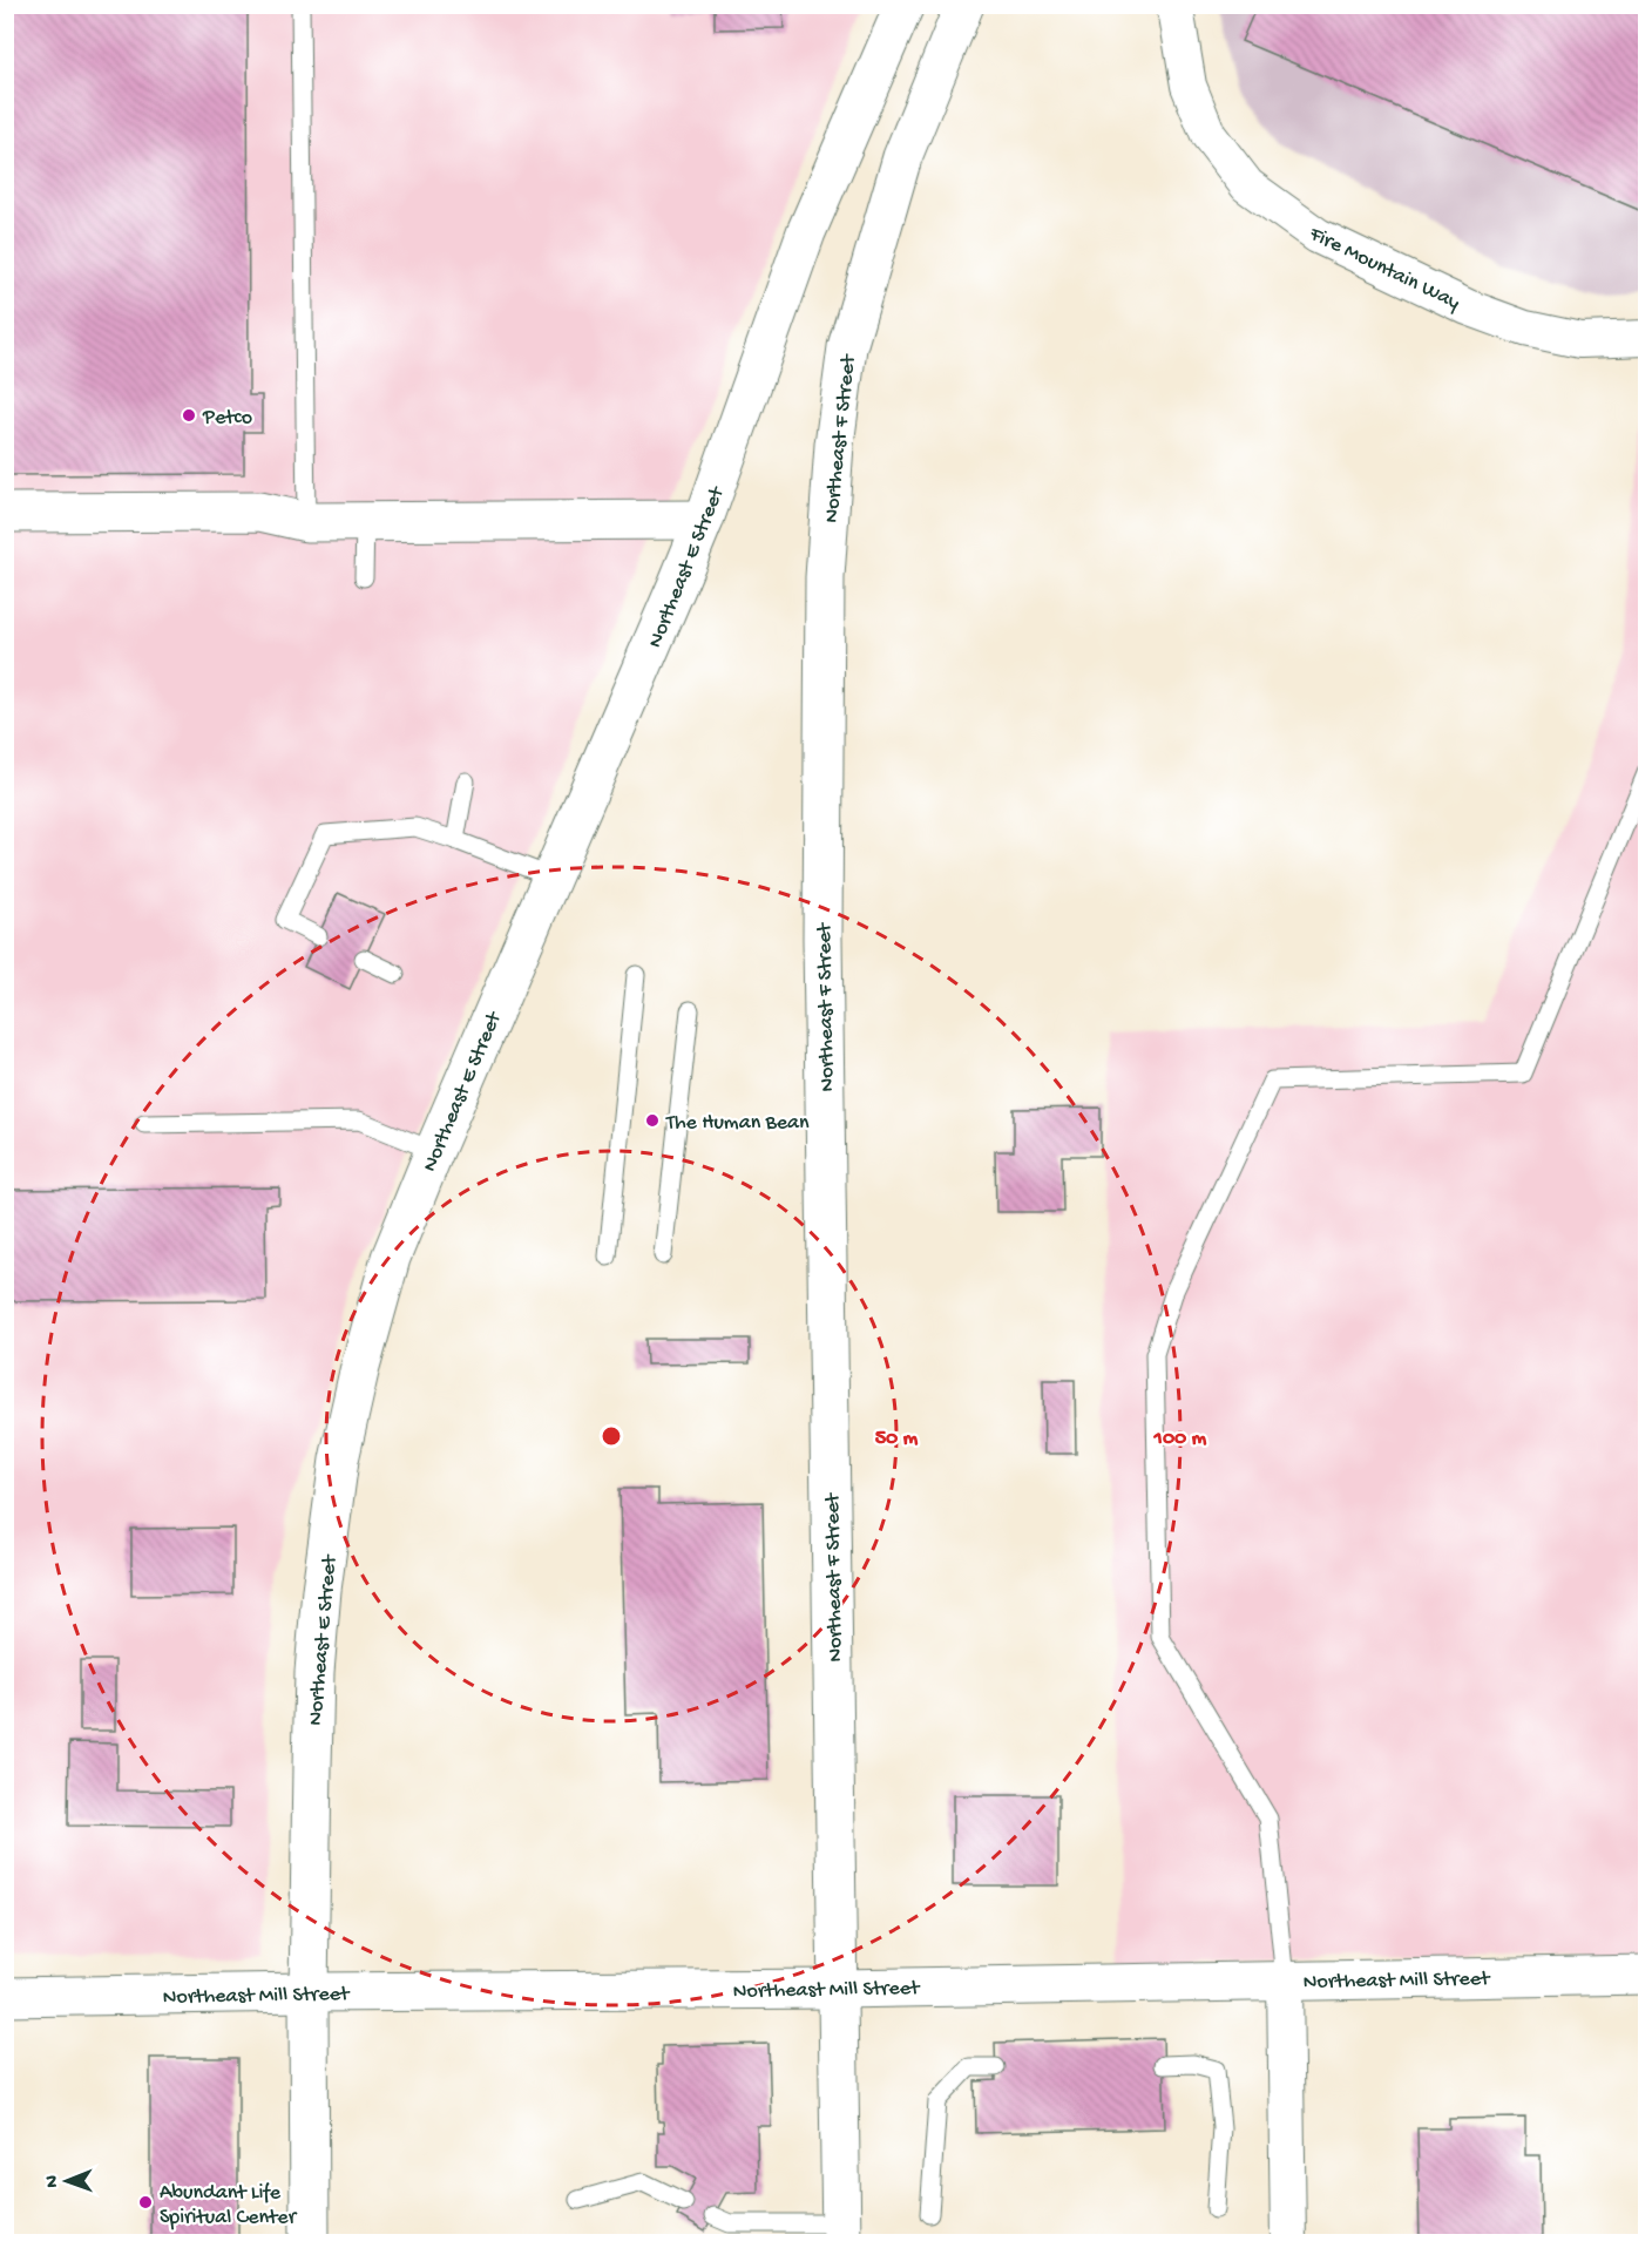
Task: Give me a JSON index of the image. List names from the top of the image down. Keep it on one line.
{"streets":{"main road":["Northeast F Street","Northeast E Street","Northeast Mill Street"],"street":["Fire Mountain Way"]},"crossings":[["Northeast F Street","Northeast Mill Street"],["Northeast E Street","Northeast Mill Street"]],"places":["Petco","The Human Bean","Abundant Life Spiritual Center"],"north":"left","rings":["50 m","100 m"]}
